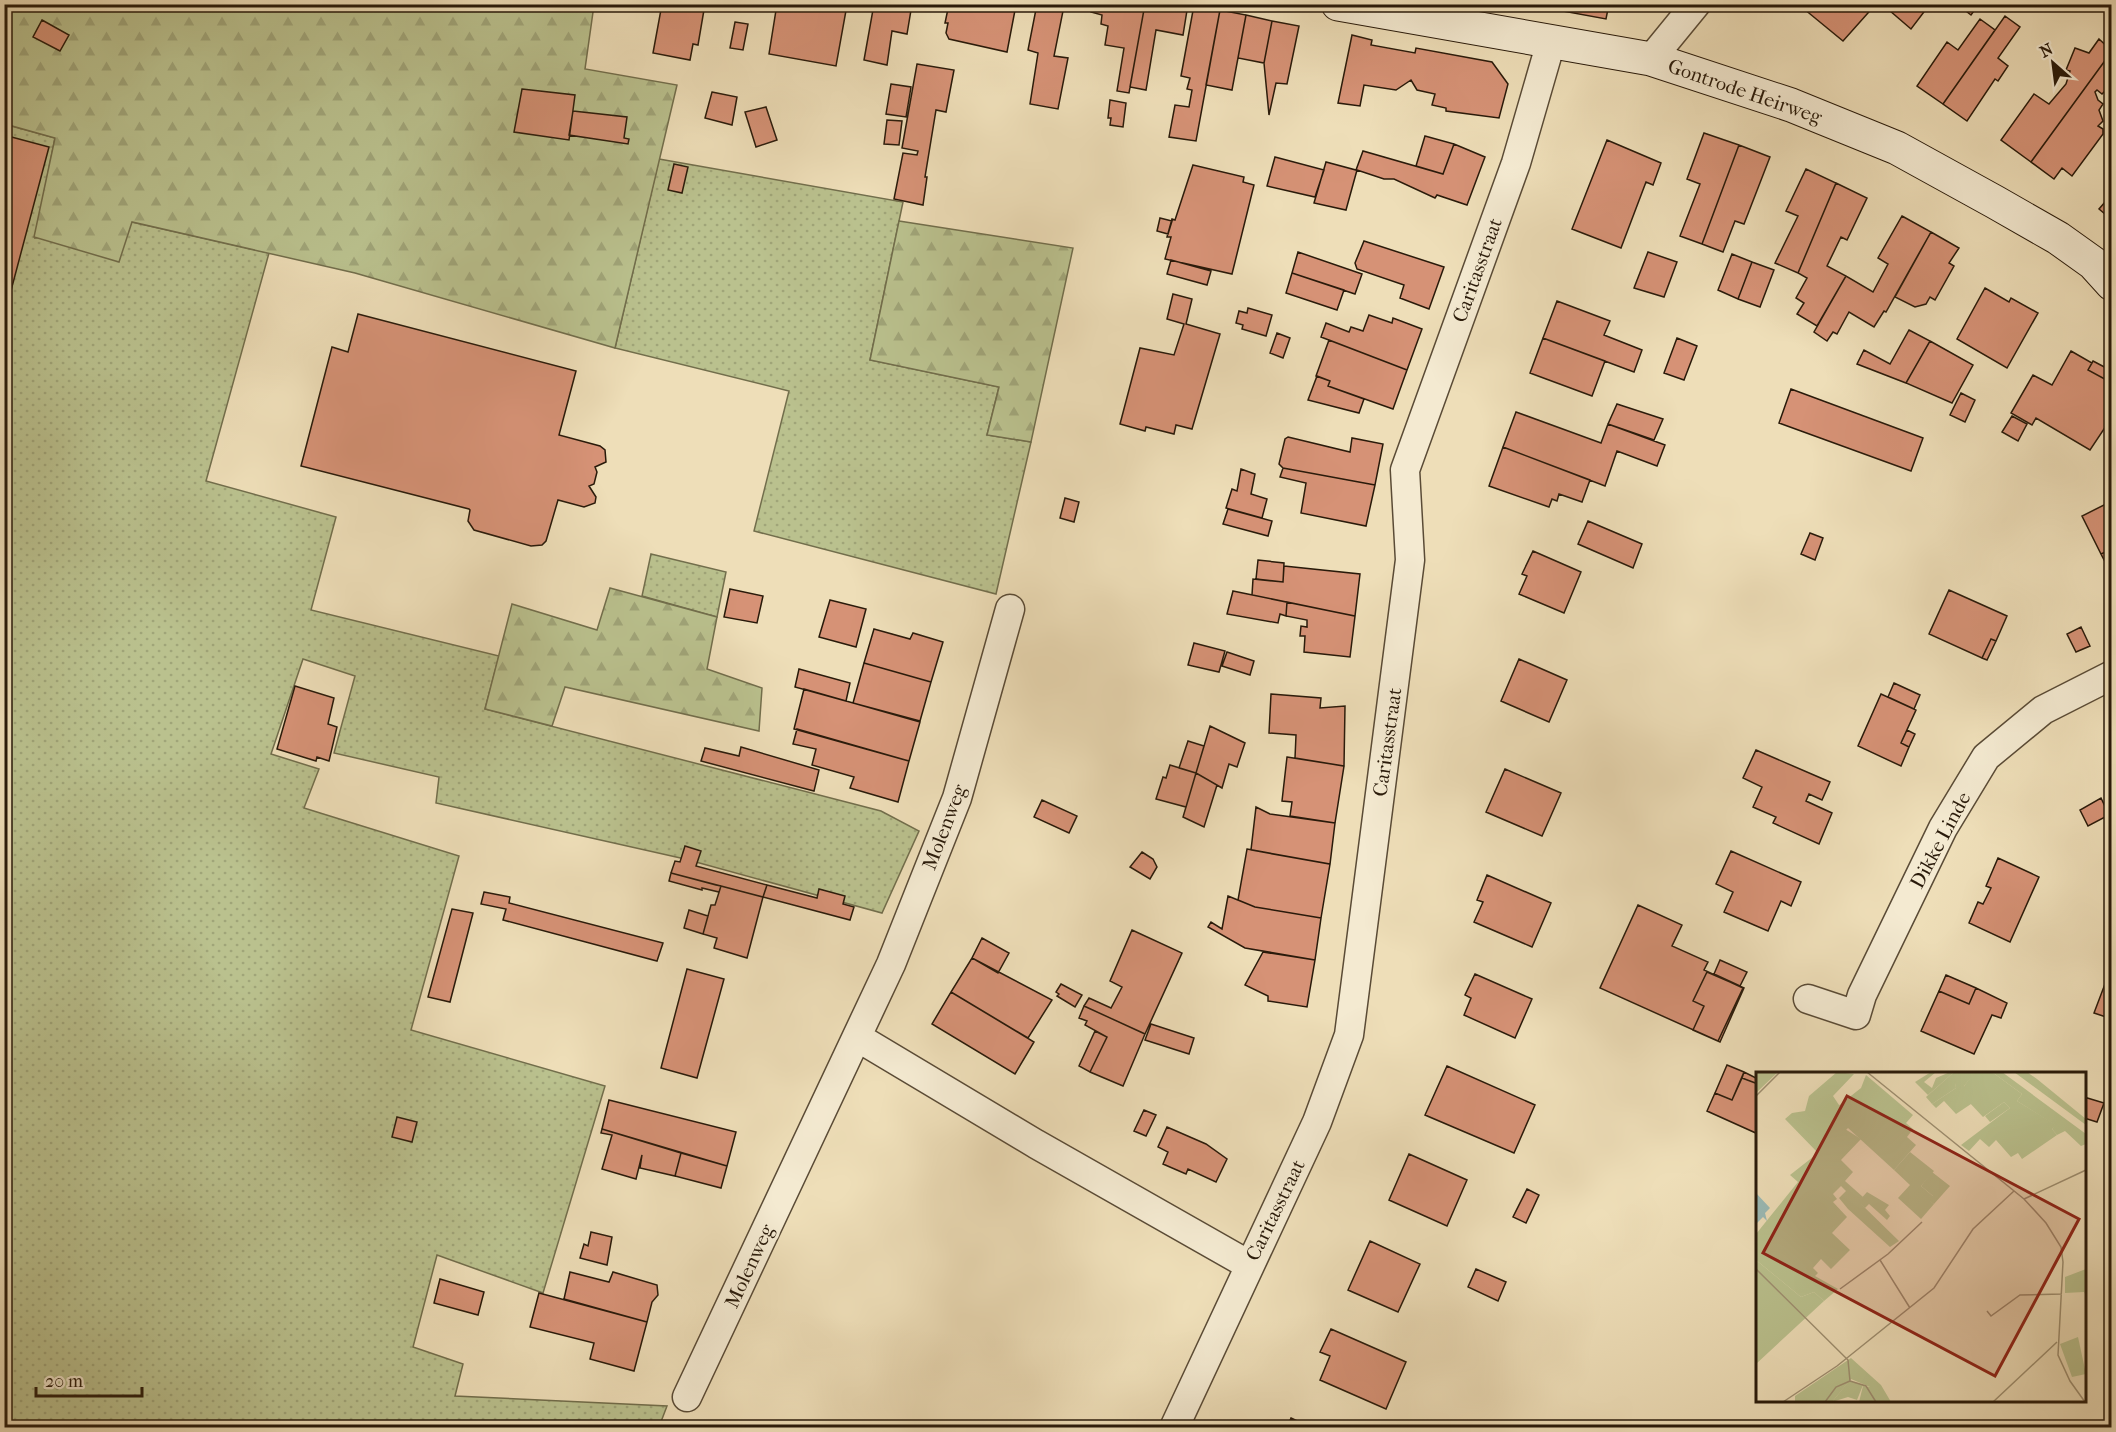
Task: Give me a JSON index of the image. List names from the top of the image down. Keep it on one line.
{"streets":{"street":["Gontrode Heirweg","Caritasstraat","Molenweg","Dikke Linde"]},"crossings":[["Gontrode Heirweg","Caritasstraat"]],"scale_bar":"20 m","north":"top left"}
